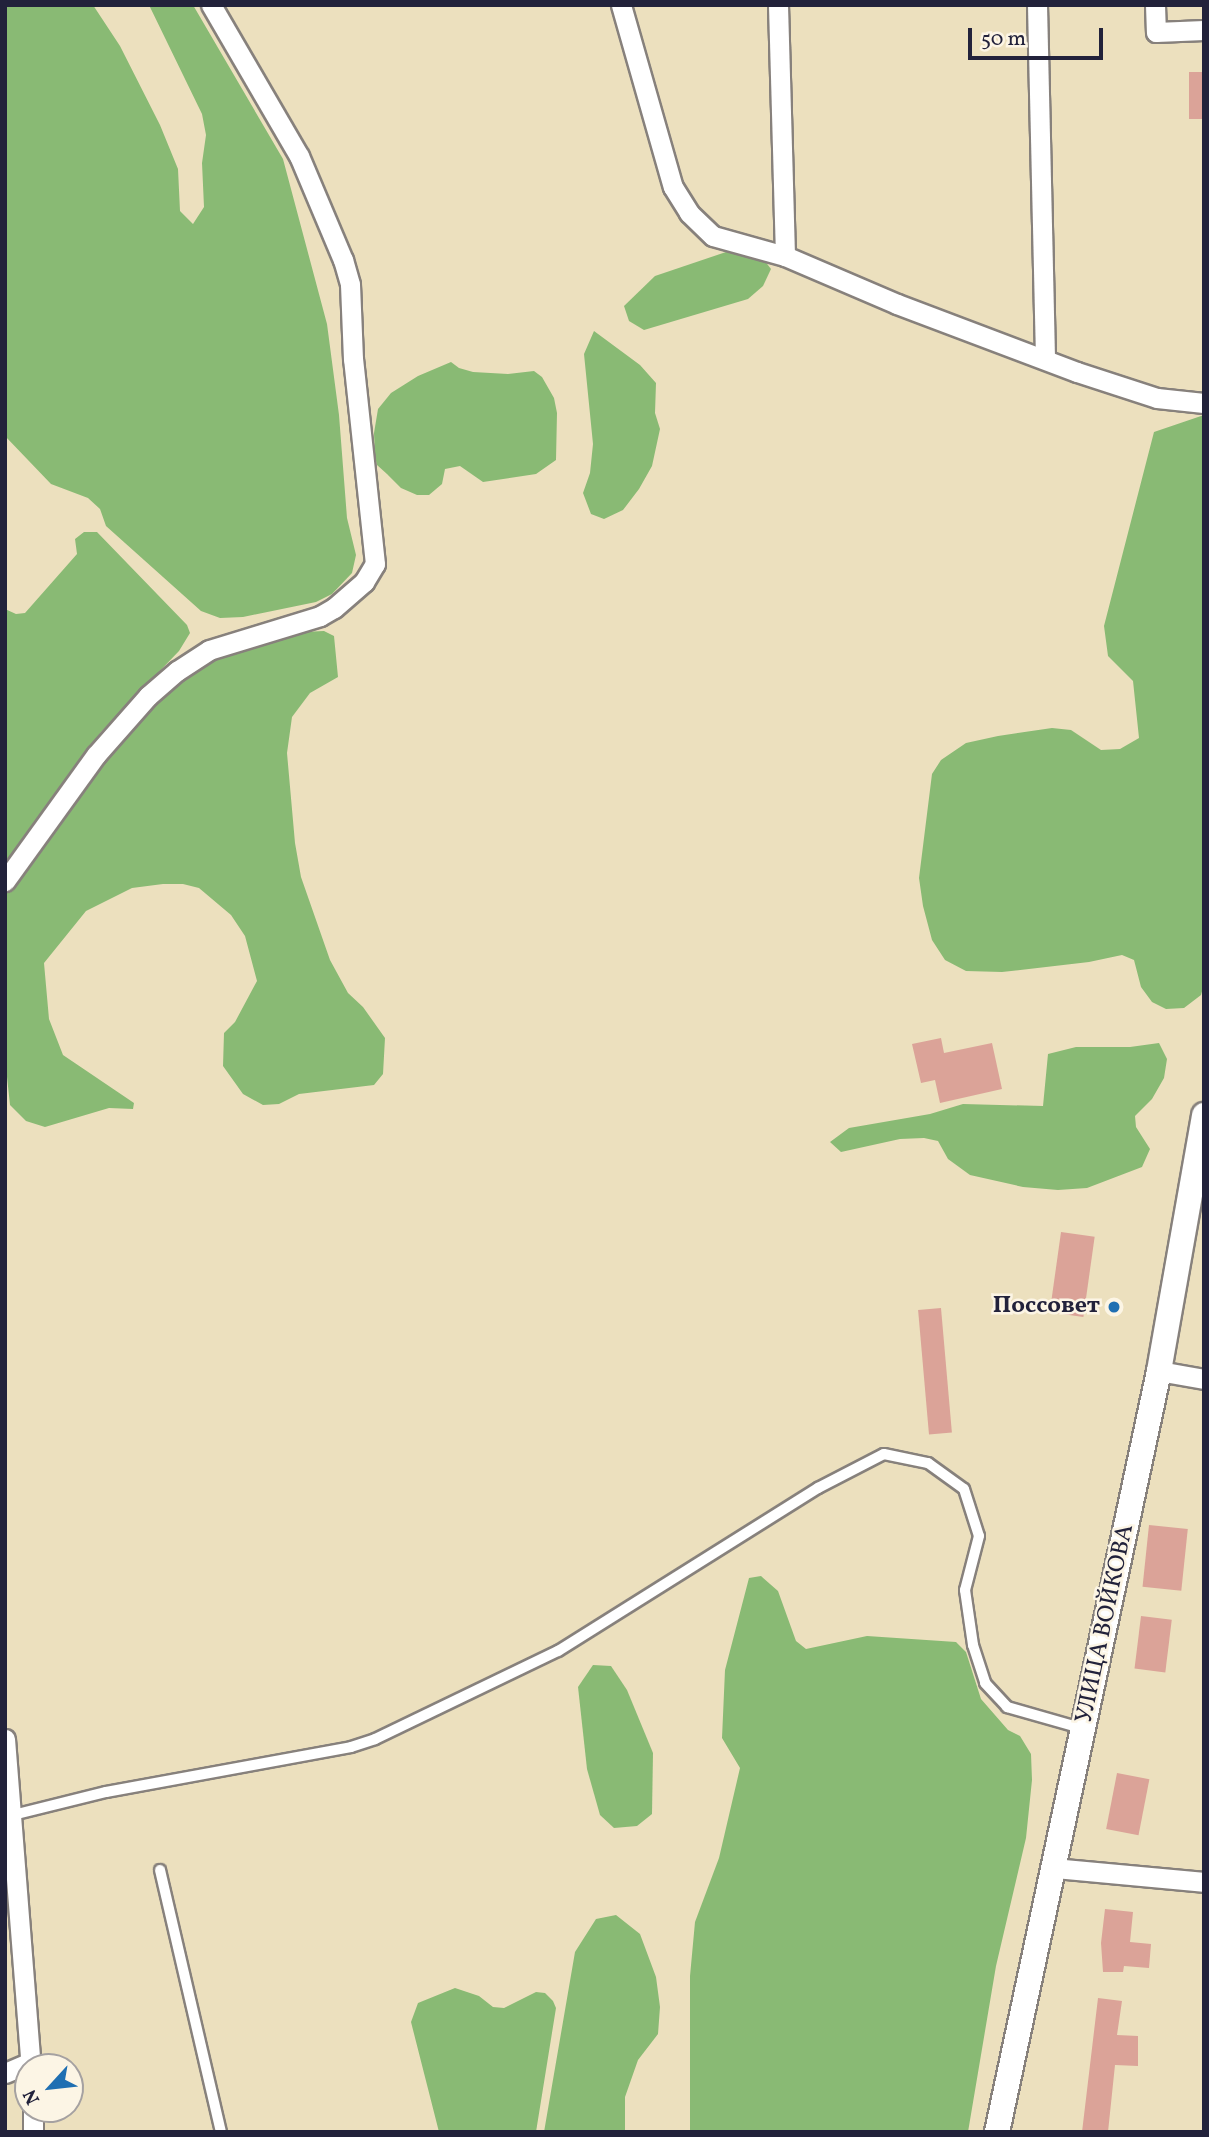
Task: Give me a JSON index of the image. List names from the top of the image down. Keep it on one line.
{"streets":{"street":["УЛИЦА ВОЙКОВА"]},"places":["Поссовет"],"scale_bar":"50 m","north":"bottom left"}
